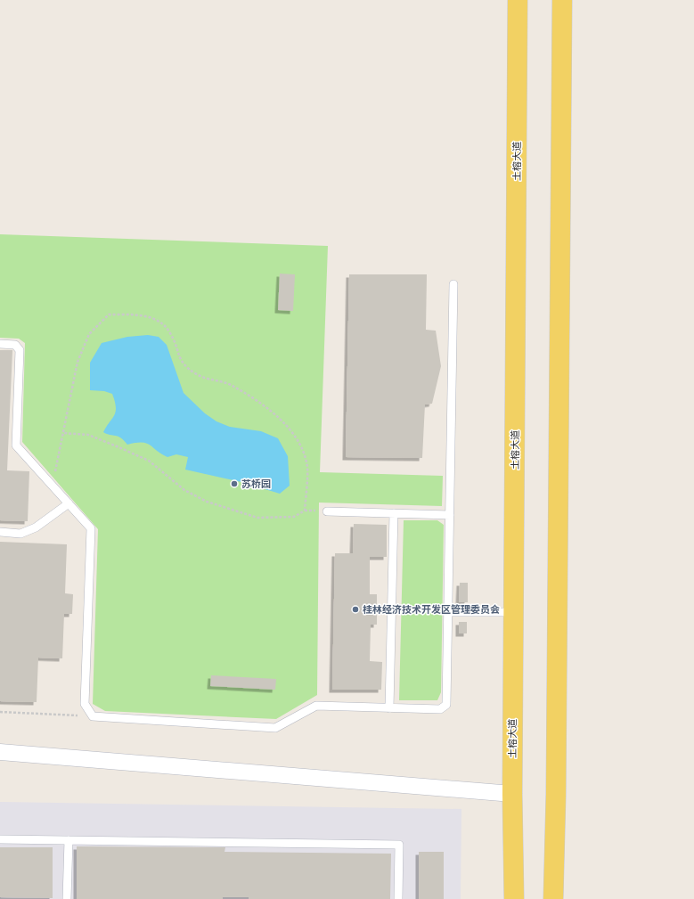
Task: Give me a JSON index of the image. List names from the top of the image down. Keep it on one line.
{"streets":{"main road":["土榕大道"]},"places":["苏桥园","桂林经济技术开发区管理委员会"]}
